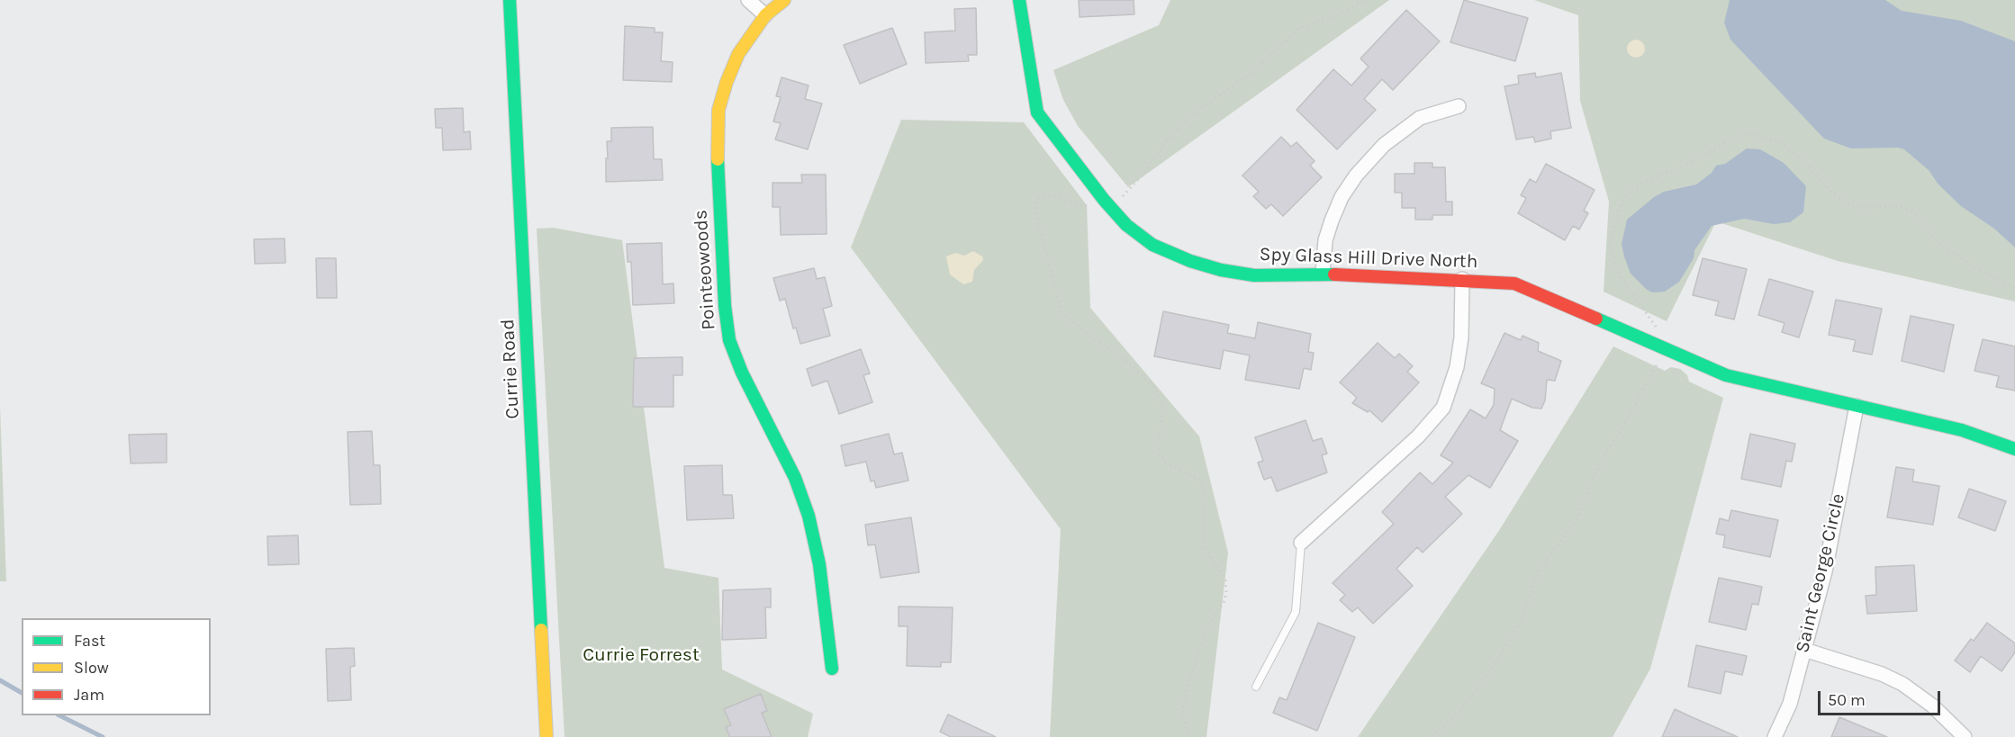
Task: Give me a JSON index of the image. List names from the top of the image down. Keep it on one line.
{"streets":{"street":["Spy Glass Hill Drive North","Pointeowoods","Currie Road","Saint George Circle"]},"crossings":[["Spy Glass Hill Drive North","Saint George Circle"]],"parks":["Currie Forrest"],"legend":["Fast","Slow","Jam"],"scale_bar":"50 m"}
